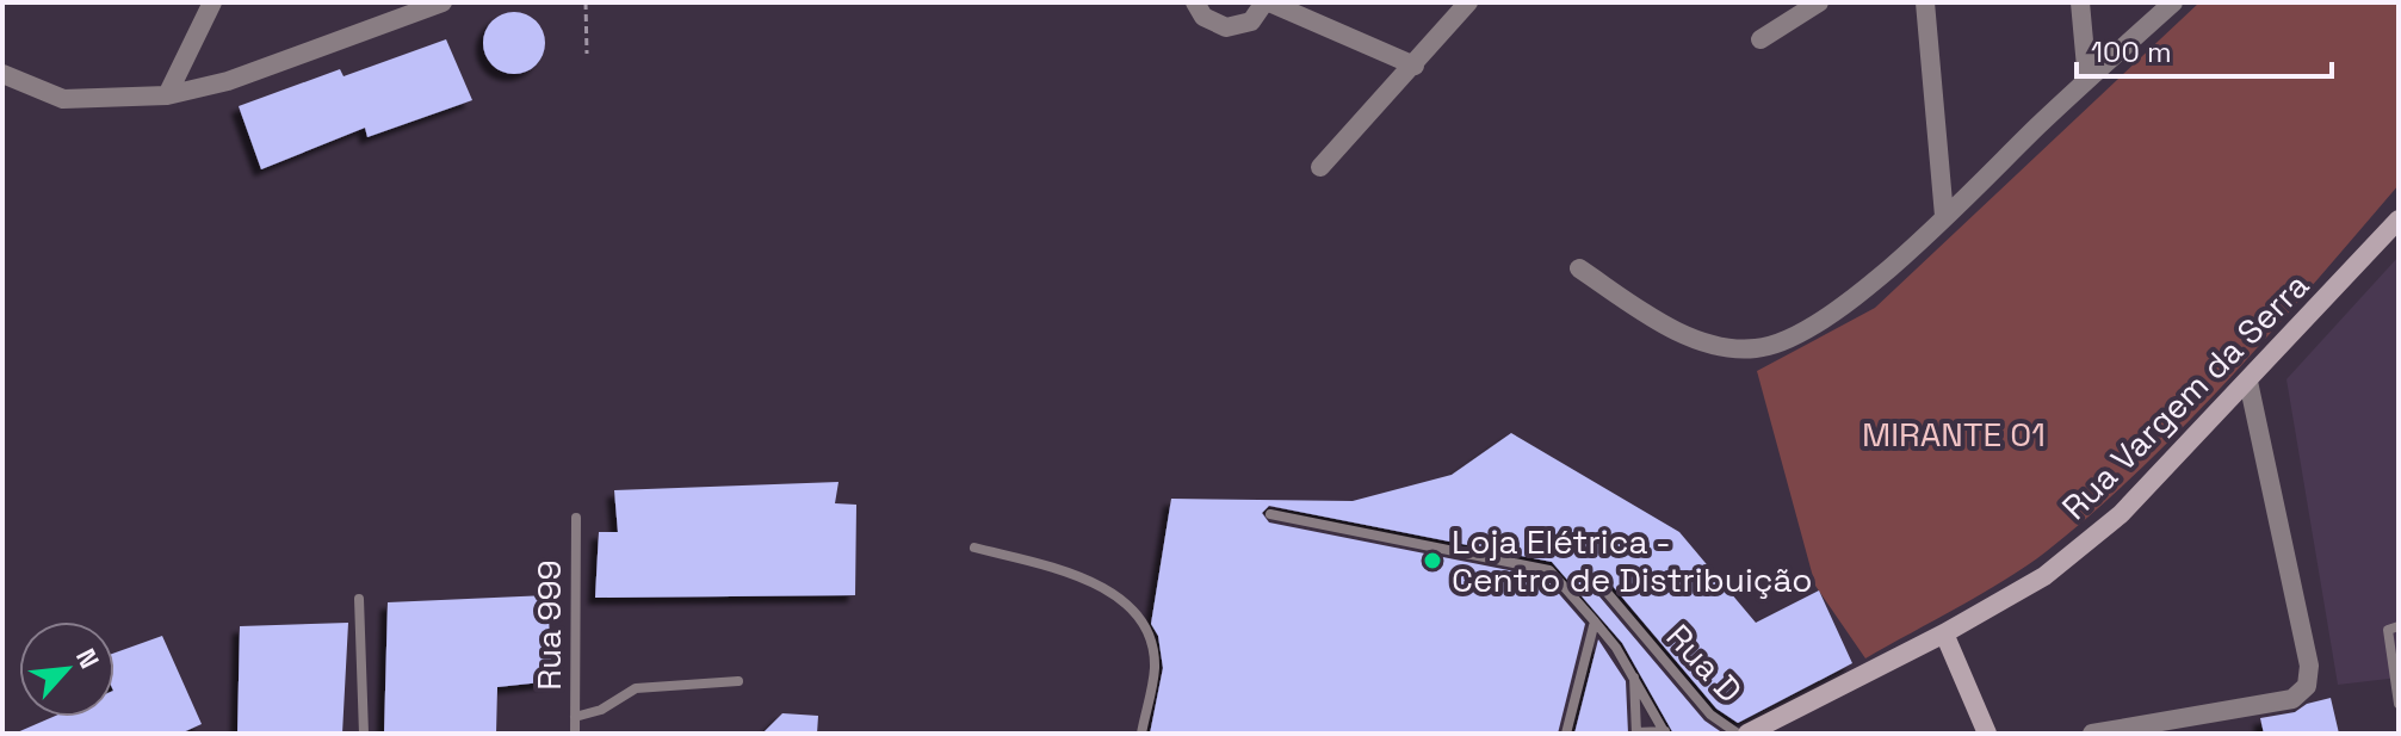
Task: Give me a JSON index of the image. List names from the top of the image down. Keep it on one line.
{"streets":{"street":["Rua Vargem da Serra"],"lane":["Rua 999","Rua D"]},"parks":["MIRANTE 01"],"places":["Loja Elétrica - Centro de Distribuição"],"scale_bar":"100 m","north":"top right"}
